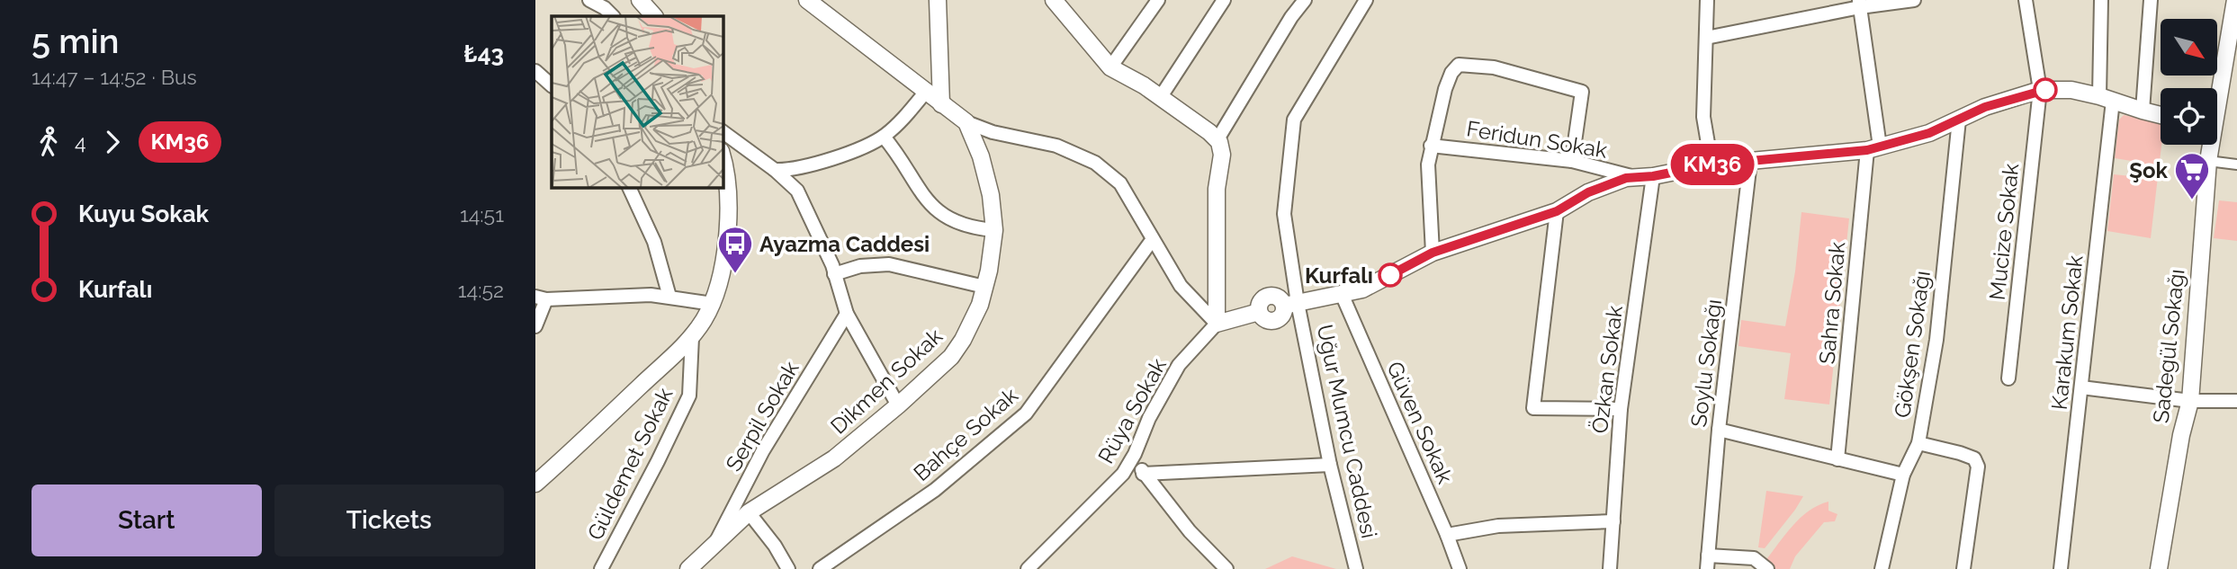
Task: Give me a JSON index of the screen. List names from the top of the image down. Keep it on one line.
{"streets":{"street":["Feridun Sokak","Mucize Sokak","Sahra Sokak","Karakum Sokak","Gökşen Sokağı","Sadegül Sokağı","Soylu Sokağı","Özkan Sokak","Dikmen Sokak","Rüya Sokak","Serpil Sokak","Güven Sokak","Uğur Mumcu Caddesi","Bahçe Sokak","Güldemet Sokak"]},"crossings":[["Dikmen Sokak","Serpil Sokak"]],"places":{"supermarket":["Şok"],"bus stop":["Ayazma Caddesi"],"other":["Kurfalı"]},"lines":["bus line KM36"],"north":"bottom right","page":{"heading":["5 min","14:47 – 14:52 · Bus","₺43"],"on_map":"KM36","legs":["4","KM36"],"list":[{"name":"Kuyu Sokak","value":"14:51"},{"name":"Kurfalı","value":"14:52"}],"buttons":["Start","Tickets"]}}
